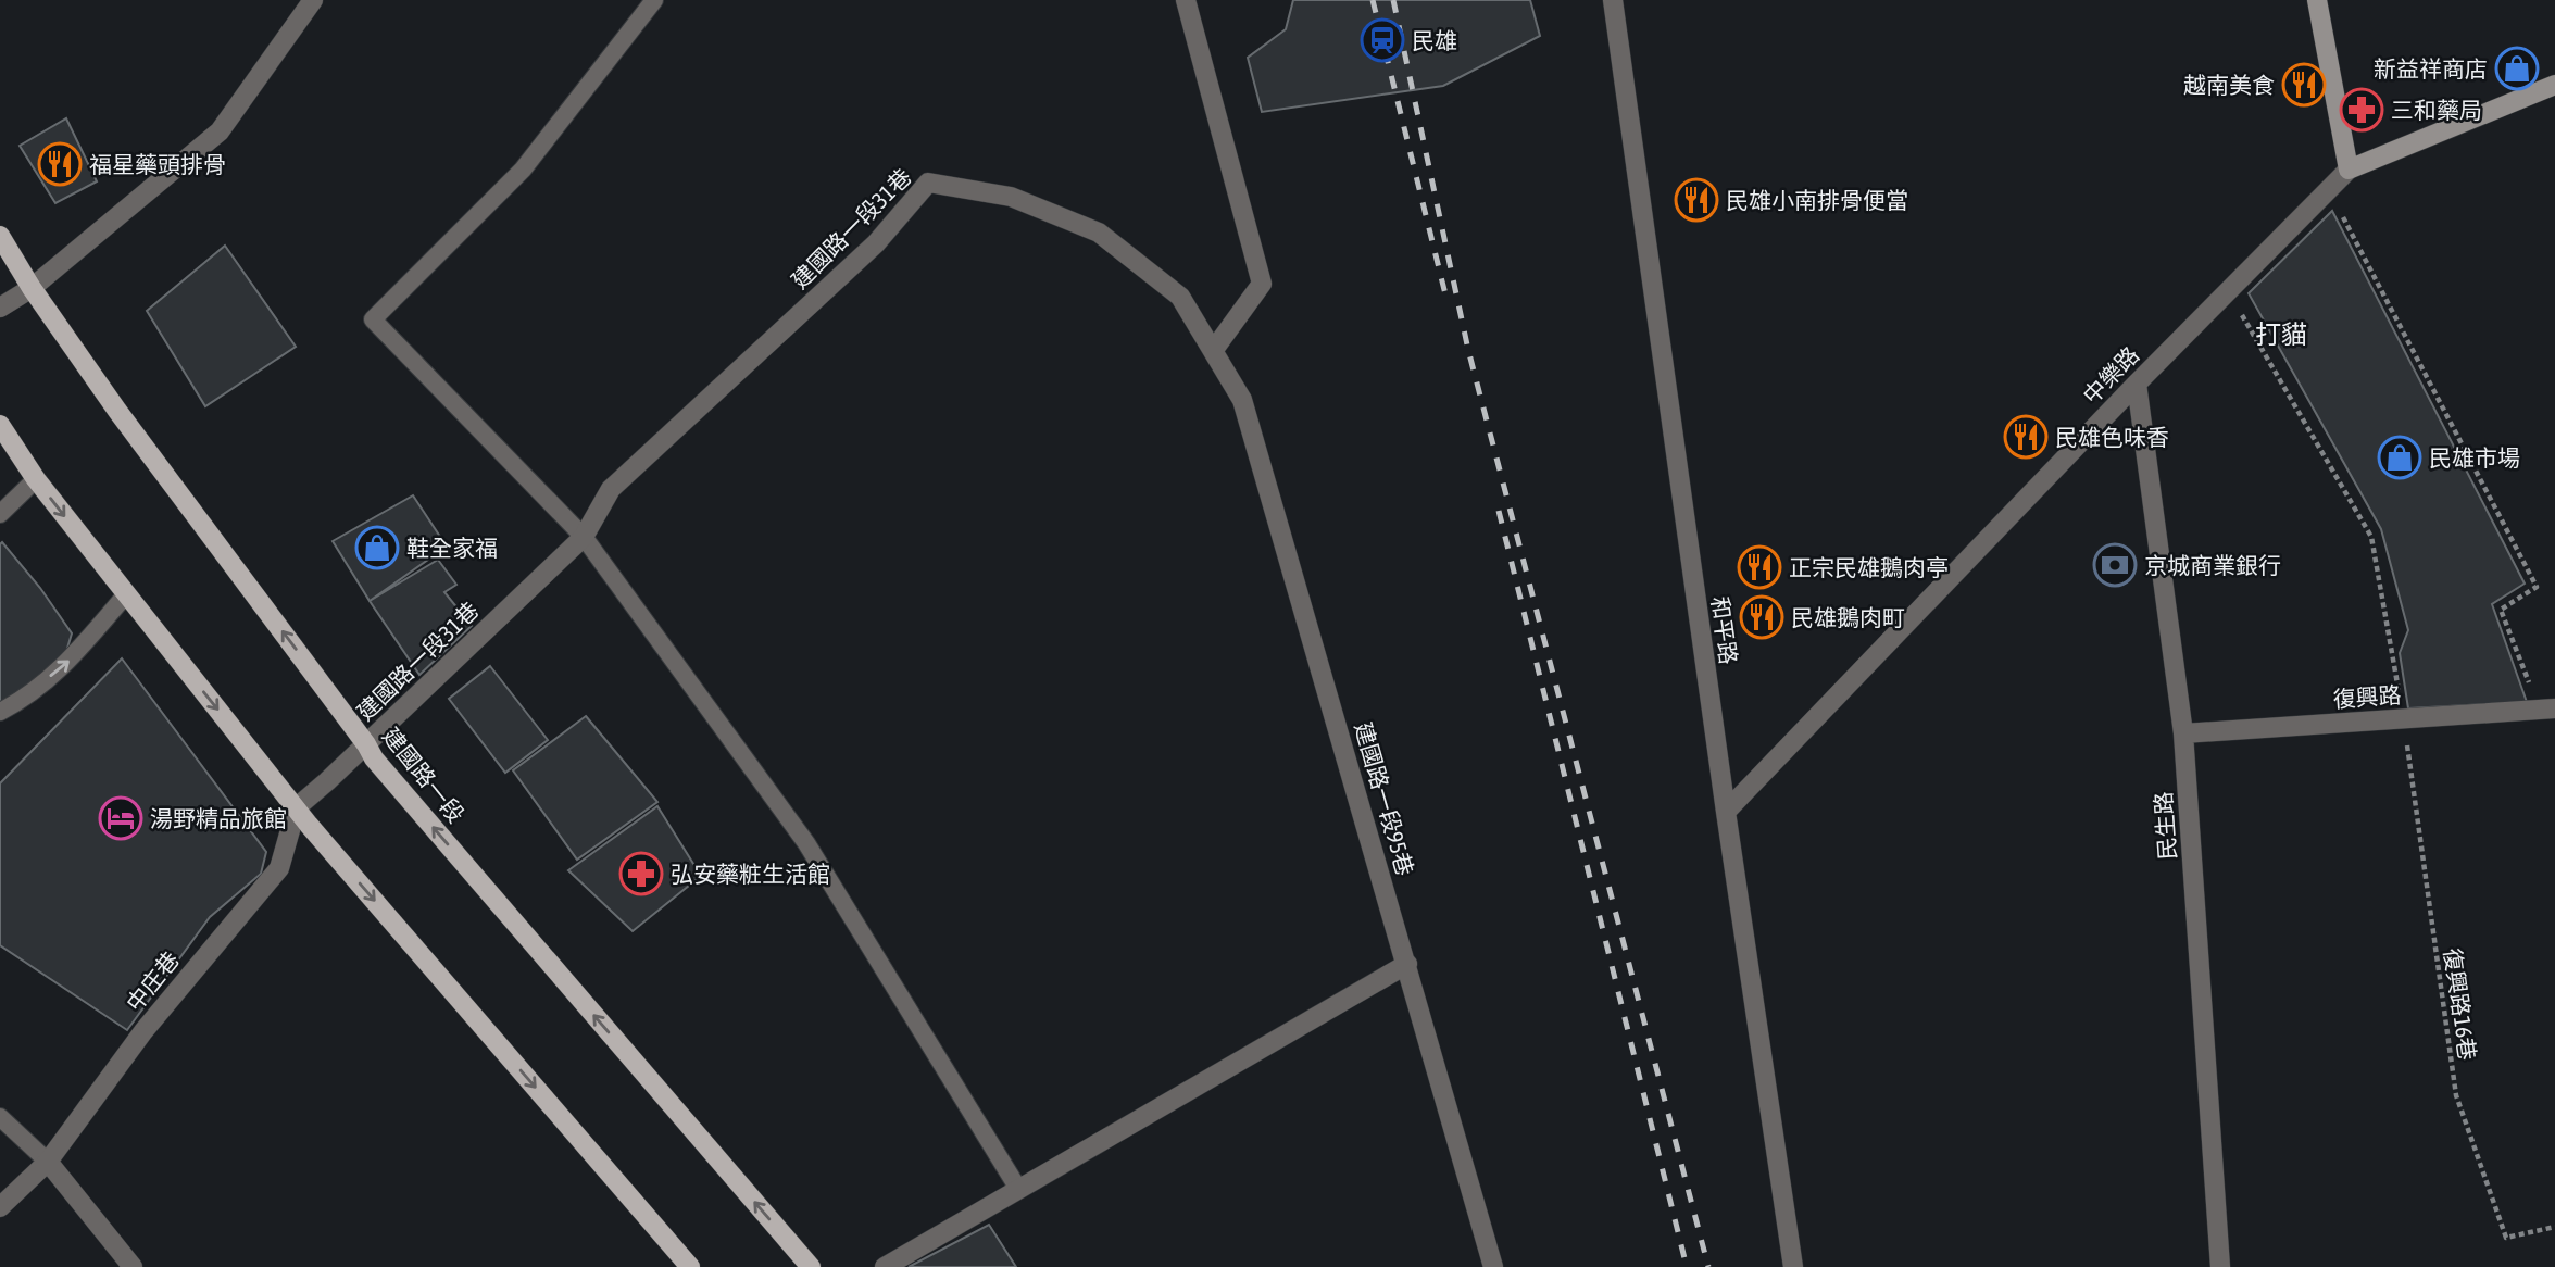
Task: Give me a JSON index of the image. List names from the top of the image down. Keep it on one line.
{"streets":{"main road":["建國路一段"],"street":["建國路一段31巷","中樂路","和平路","復興路","建國路一段95巷","民生路","中庄巷"],"path":["復興路16巷"]},"crossings":[["建國路一段31巷","建國路一段"],["建國路一段31巷","建國路一段95巷"],["建國路一段31巷","中庄巷"],["中樂路","和平路"],["中樂路","民生路"],["復興路","民生路"],["復興路","復興路16巷"]],"districts":["打貓"],"places":{"station":["民雄"],"shop":["新益祥商店","民雄市場","鞋全家福"],"restaurant":["越南美食","福星藥頭排骨","民雄小南排骨便當","民雄色味香","正宗民雄鵝肉亭","民雄鵝肉町"],"pharmacy":["三和藥局","弘安藥粧生活館"],"bank":["京城商業銀行"],"hotel":["湯野精品旅館"]}}
